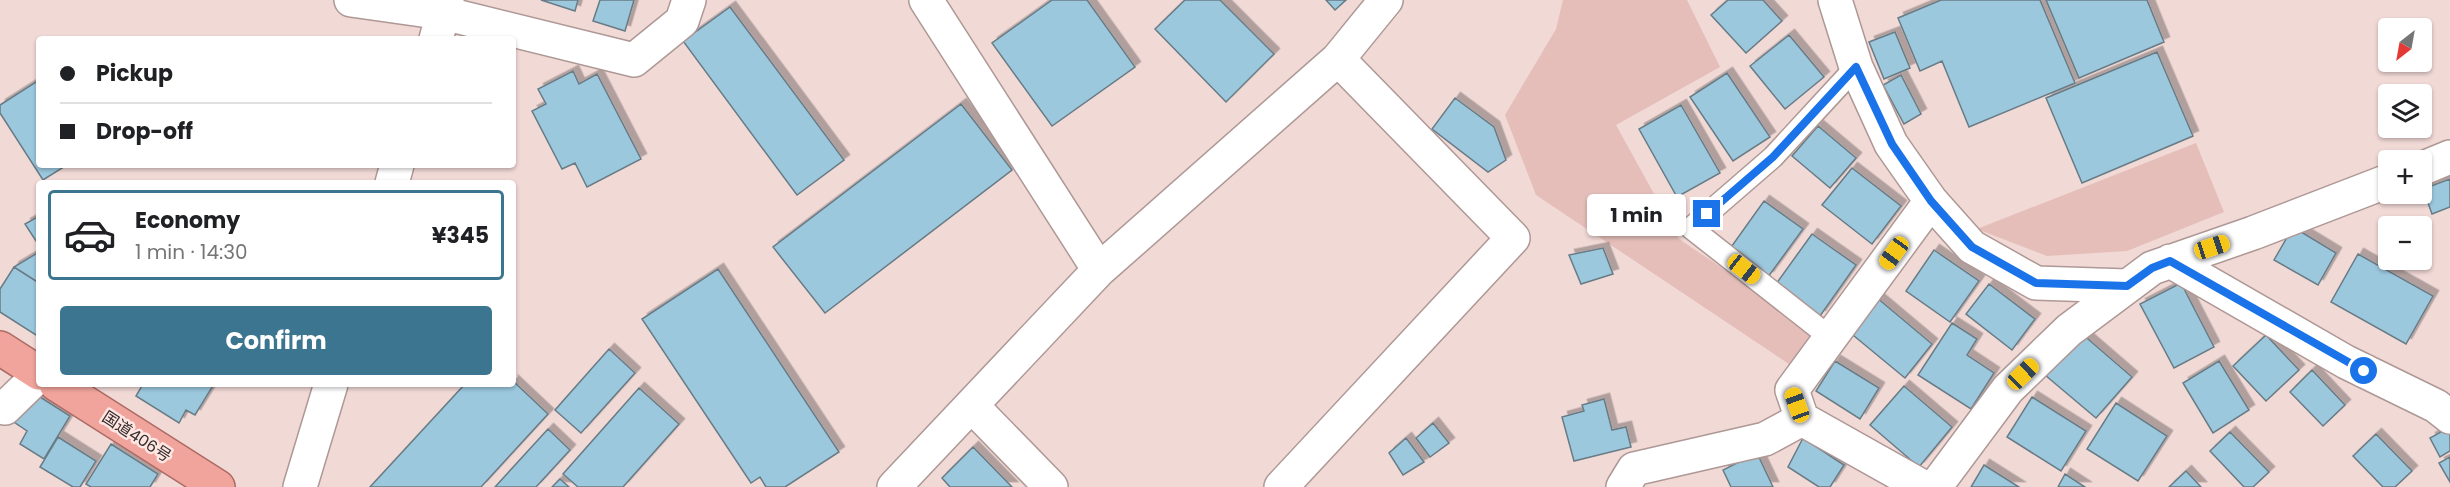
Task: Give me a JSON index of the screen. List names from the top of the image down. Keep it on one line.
{"streets":{"highway":["国道406号"]},"north":"bottom left","page":{"map_buttons":["+","−"],"banner":["Pickup","Drop-off"],"list":[{"name":"Economy","note":"1 min · 14:30","value":"¥345"}],"bubble":"1 min","buttons":"Confirm"}}
